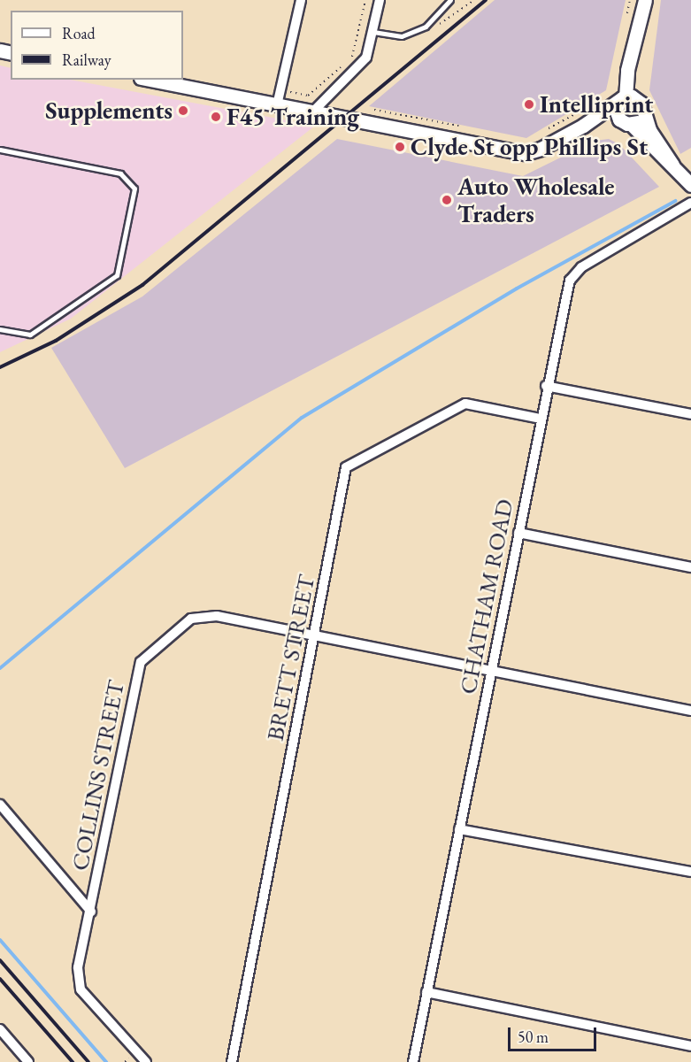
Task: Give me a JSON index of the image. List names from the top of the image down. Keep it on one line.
{"streets":{"street":["CHATHAM ROAD","BRETT STREET","COLLINS STREET"]},"crossings":[["CHATHAM ROAD","BRETT STREET"],["CHATHAM ROAD","COLLINS STREET"],["BRETT STREET","COLLINS STREET"]],"places":["Intelliprint","Supplements","F45 Training","Clyde St opp Phillips St","Auto Wholesale Traders"],"legend":["Road","Railway"],"scale_bar":"50 m"}
